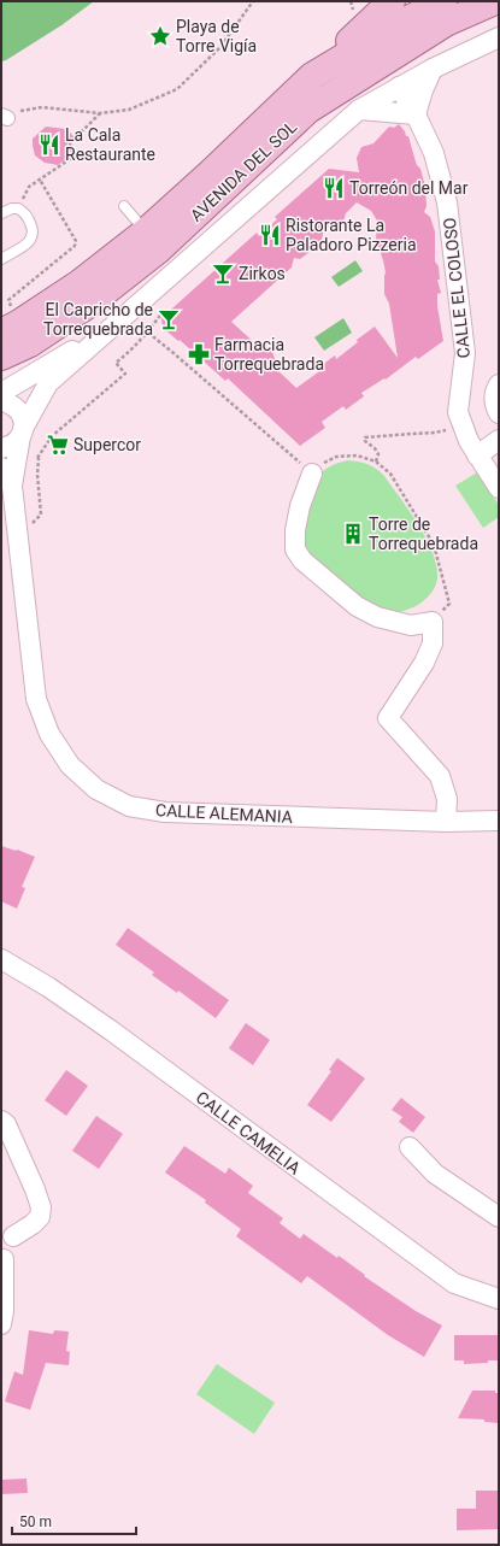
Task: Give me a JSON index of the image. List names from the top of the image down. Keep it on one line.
{"streets":{"main road":["AVENIDA DEL SOL"],"street":["CALLE EL COLOSO","CALLE ALEMANIA","CALLE CAMELIA"]},"places":{"place":["Playa de Torre Vigía"],"restaurant":["La Cala Restaurante","Torreón del Mar","Ristorante La Paladoro Pizzeria"],"bar":["Zirkos","El Capricho de Torrequebrada"],"pharmacy":["Farmacia Torrequebrada"],"supermarket":["Supercor"],"building":["Torre de Torrequebrada"]},"scale_bar":"50 m"}
